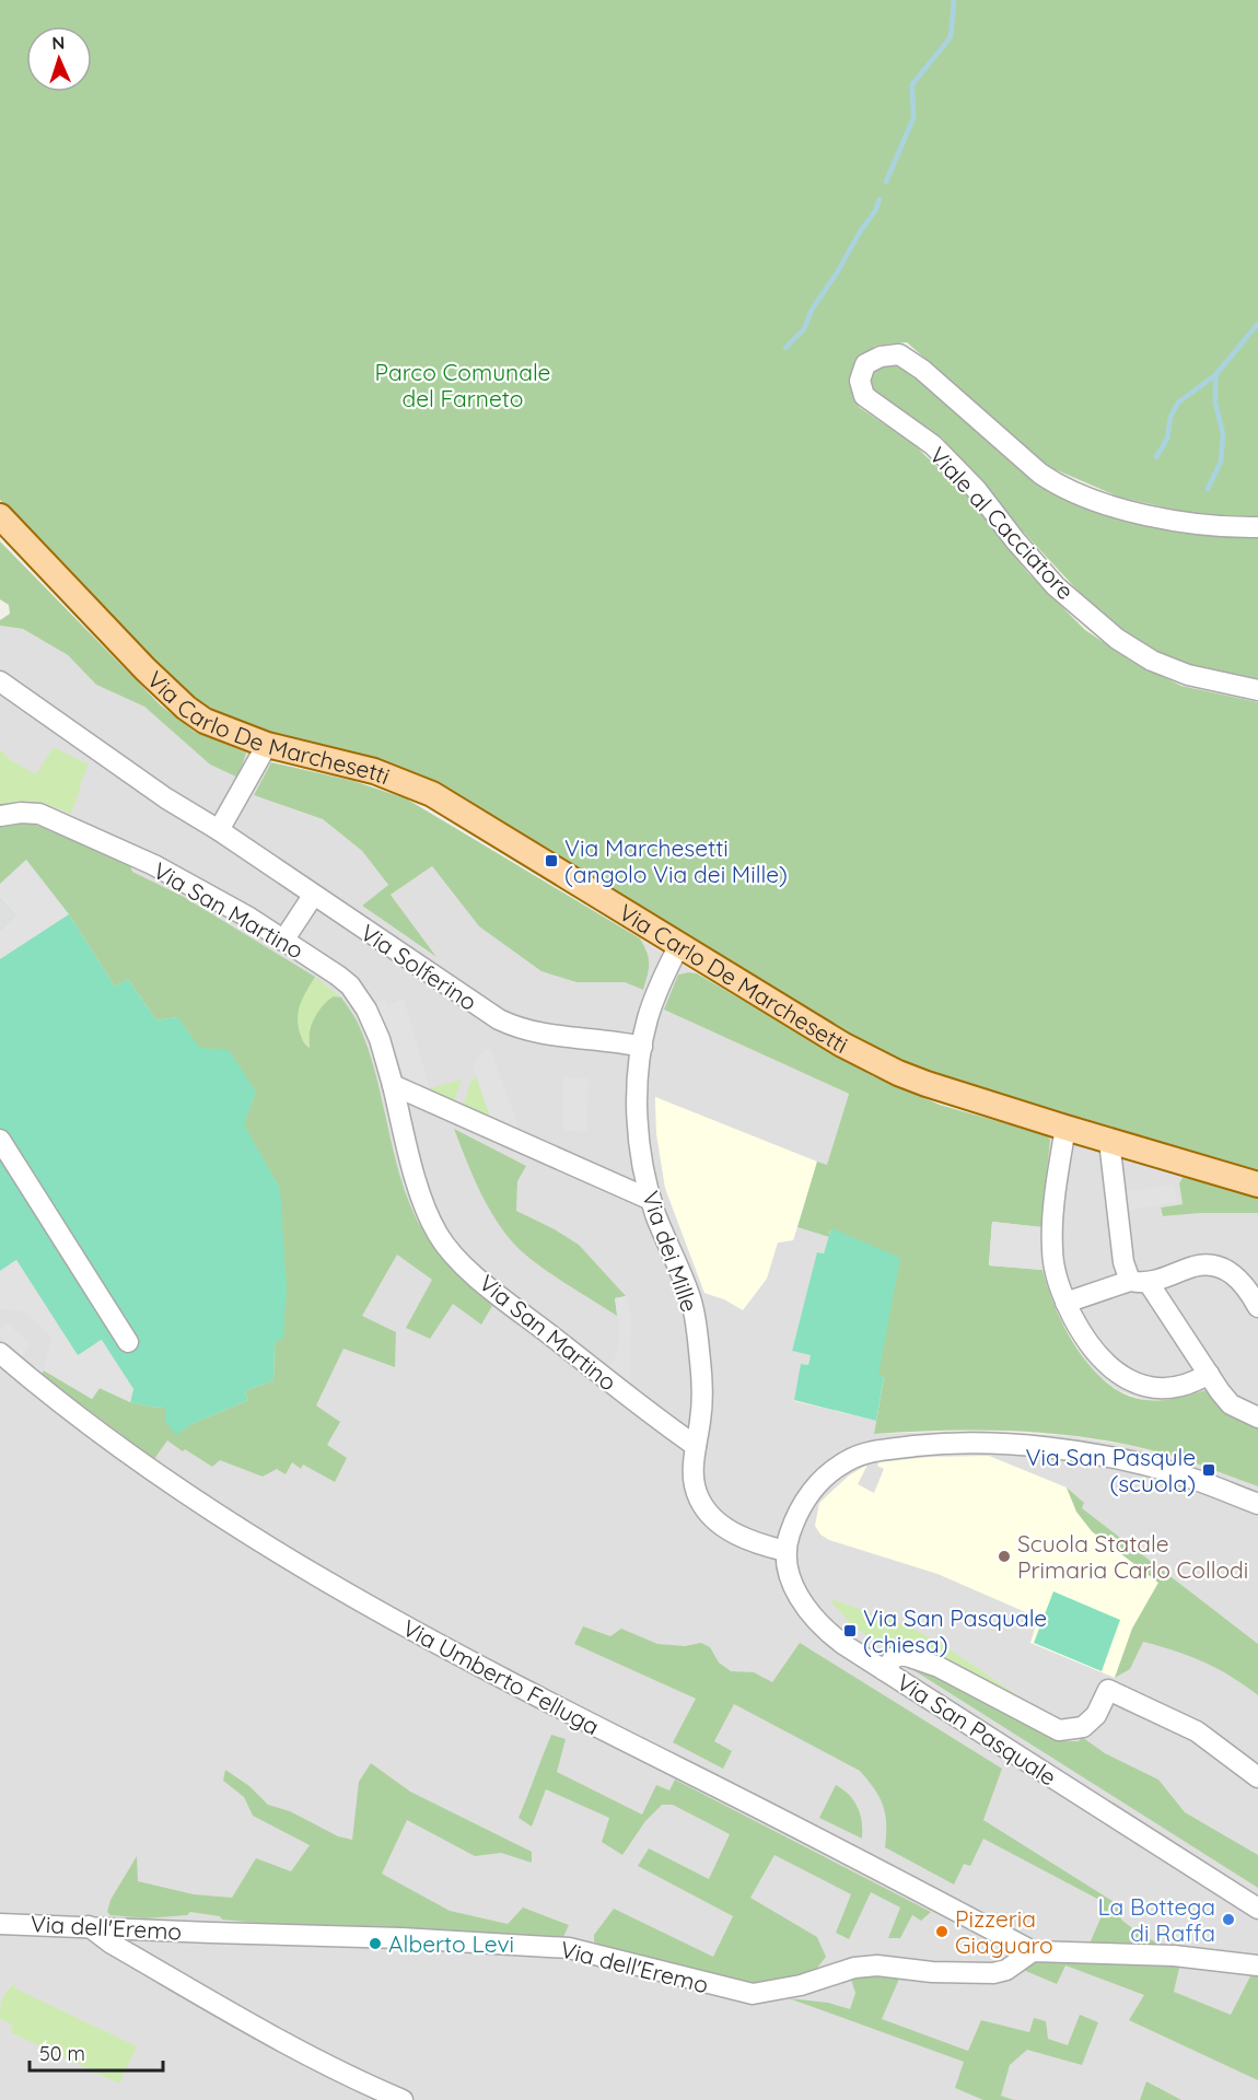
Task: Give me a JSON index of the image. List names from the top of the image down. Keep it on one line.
{"streets":{"main road":["Via Carlo De Marchesetti"],"street":["Viale al Cacciatore","Via San Martino","Via Solferino","Via dei Mille","Via Umberto Felluga","Via San Pasquale","Via dell'Eremo"]},"crossings":[["Via Carlo De Marchesetti","Via dei Mille"],["Via San Martino","Via dei Mille"],["Via Solferino","Via dei Mille"],["Via dei Mille","Via San Pasquale"],["Via Umberto Felluga","Via dell'Eremo"]],"parks":["Parco Comunale del Farneto"],"places":{"transit":["Via Marchesetti (angolo Via dei Mille)","Via San Pasqule (scuola)","Via San Pasquale (chiesa)"],"other":["Scuola Statale Primaria Carlo Collodi","La Bottega di Raffa","Pizzeria Giaguaro","Alberto Levi"]},"scale_bar":"50 m","north":"top"}
